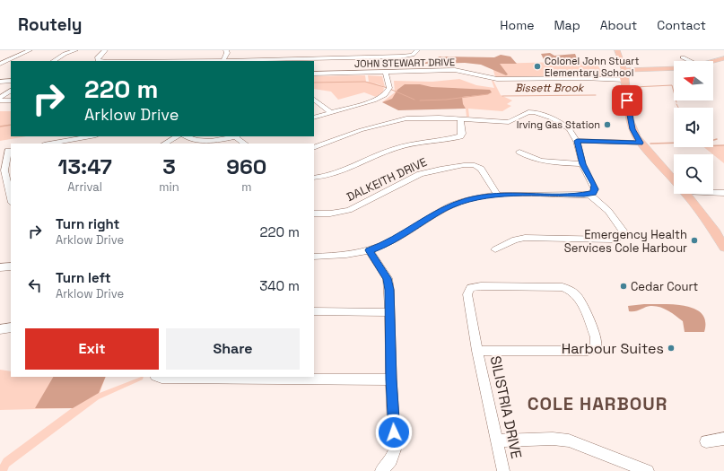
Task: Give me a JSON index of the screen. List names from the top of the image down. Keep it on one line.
{"streets":{"street":["JOHN STEWART DRIVE","DALKEITH DRIVE","SILISTRIA DRIVE"]},"districts":["COLE HARBOUR"],"water":["Bissett Brook"],"places":["Colonel John Stuart Elementary School","Irving Gas Station","Emergency Health Services Cole Harbour","Cedar Court","Harbour Suites"],"north":"left","page":{"header":"Routely","nav":["Home","Map","About","Contact"],"turn":["220 m","Arklow Drive"],"eta":["13:47","Arrival","3","min","960","m"],"list":[{"name":"Turn right","note":"Arklow Drive","value":"220 m"},{"name":"Turn left","note":"Arklow Drive","value":"340 m"}],"buttons":["Exit","Share"]}}
